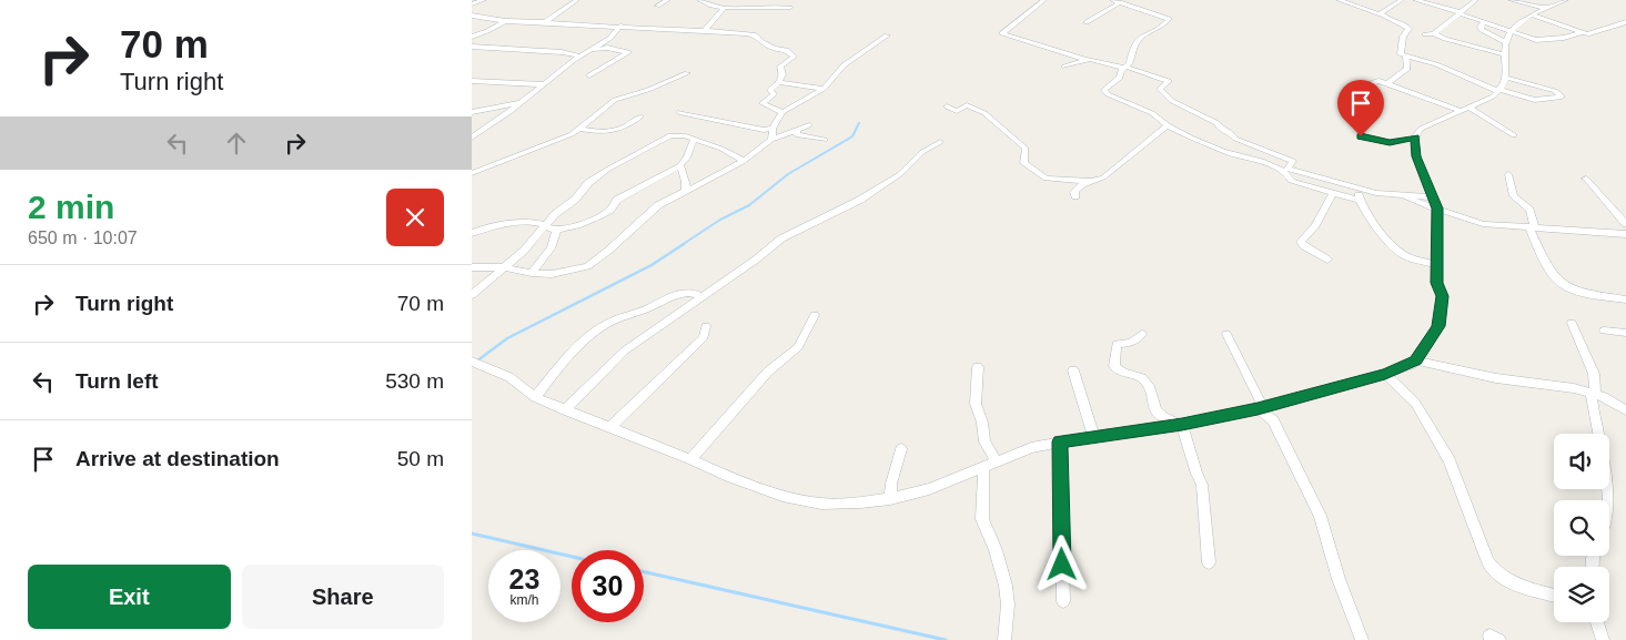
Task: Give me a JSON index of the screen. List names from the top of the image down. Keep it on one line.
{"page":{"turn":["70 m","Turn right"],"heading":["2 min","650 m · 10:07"],"list":[{"name":"Turn right","value":"70 m"},{"name":"Turn left","value":"530 m"},{"name":"Arrive at destination","value":"50 m"}],"speed":"23 km/h","limit":"30","buttons":["Exit","Share"]}}
